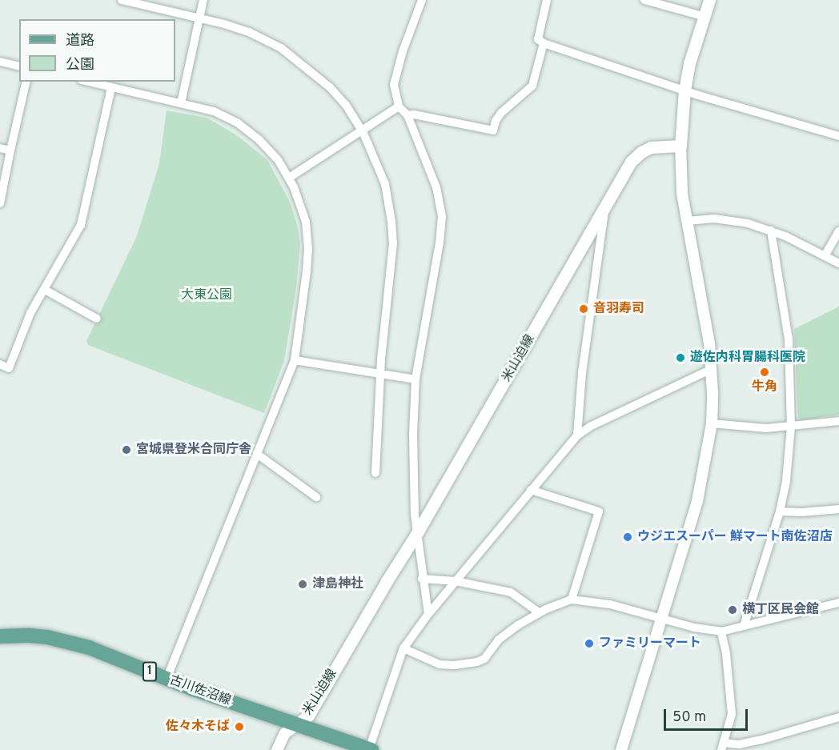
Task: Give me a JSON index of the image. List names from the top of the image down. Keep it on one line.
{"streets":{"main road":["米山迫線","1","古川佐沼線"]},"crossings":[["米山迫線","古川佐沼線"]],"parks":["大東公園"],"places":["音羽寿司","遊佐内科胃腸科医院","牛角","宮城県登米合同庁舎","ウジエスーパー 鮮マート南佐沼店","津島神社","横丁区民会館","ファミリーマート","佐々木そば"],"legend":["道路","公園"],"scale_bar":"50 m"}
